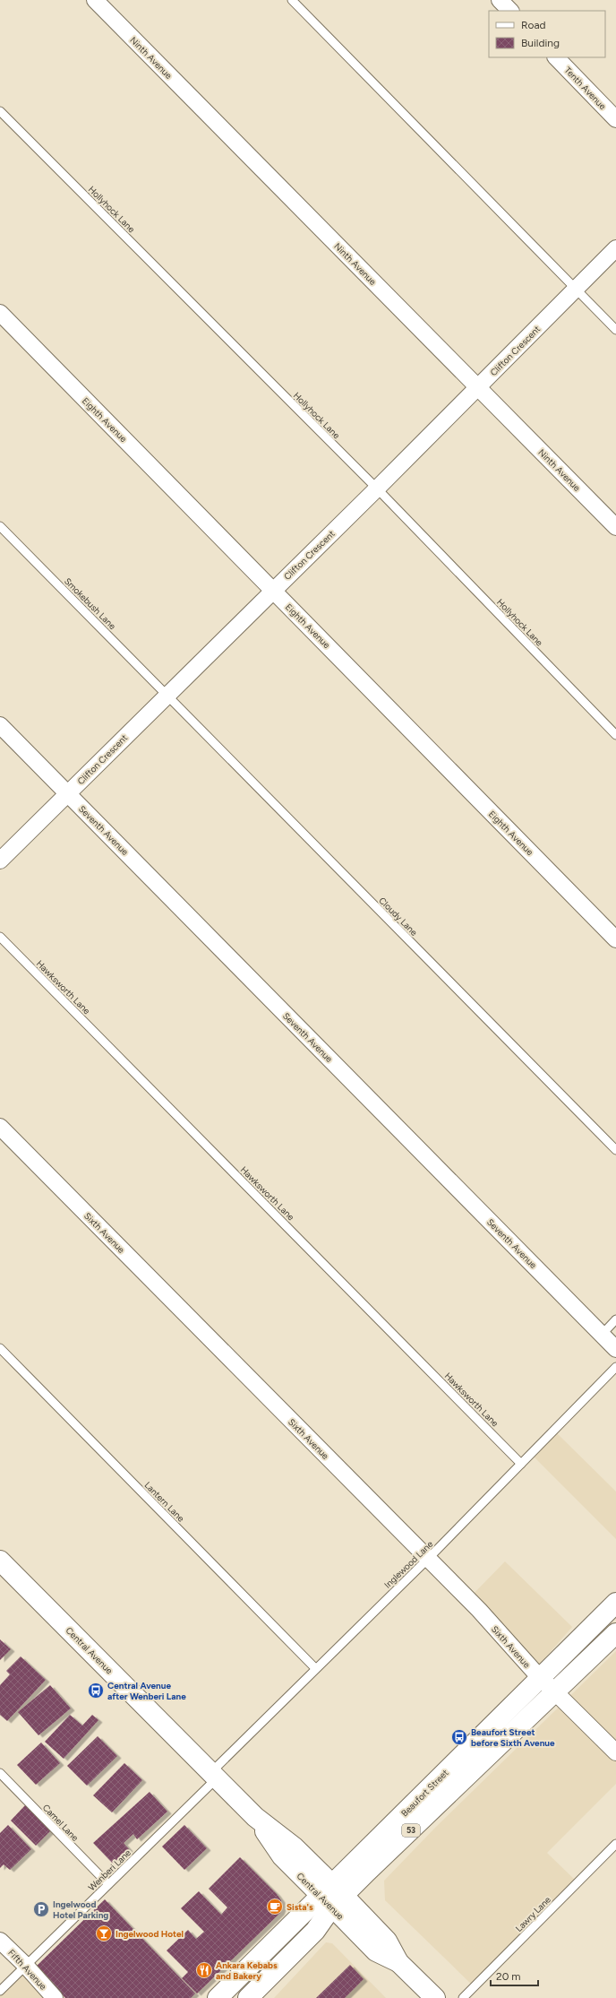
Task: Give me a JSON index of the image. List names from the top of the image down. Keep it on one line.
{"streets":{"main road":["Central Avenue","Beaufort Street","53"],"street":["Ninth Avenue","Tenth Avenue","Clifton Crescent","Eighth Avenue","Seventh Avenue","Sixth Avenue","Fifth Avenue"],"lane":["Hollyhock Lane","Smokebush Lane","Cloudy Lane","Hawksworth Lane","Lantern Lane","Inglewood Lane","Camel Lane","Wenberi Lane","Lawry Lane"]},"crossings":[["Ninth Avenue","Clifton Crescent"],["Hollyhock Lane","Clifton Crescent"],["Clifton Crescent","Eighth Avenue"],["Clifton Crescent","Smokebush Lane"],["Clifton Crescent","Seventh Avenue"],["Clifton Crescent","Cloudy Lane"],["Smokebush Lane","Cloudy Lane"],["Hawksworth Lane","Inglewood Lane"],["Sixth Avenue","Inglewood Lane"],["Sixth Avenue","Beaufort Street"],["Lantern Lane","Inglewood Lane"],["Inglewood Lane","Central Avenue"],["Inglewood Lane","Wenberi Lane"],["Central Avenue","Beaufort Street"],["Central Avenue","Wenberi Lane"],["Camel Lane","Wenberi Lane"],["Wenberi Lane","Fifth Avenue"]],"places":{"bus stop":["Central Avenue after Wenberi Lane","Beaufort Street before Sixth Avenue"],"cafe":["Sista's"],"parking":["Ingelwood Hotel Parking"],"bar":["Ingelwood Hotel"],"restaurant":["Ankara Kebabs and Bakery"]},"legend":["Road","Building"],"scale_bar":"20 m"}
